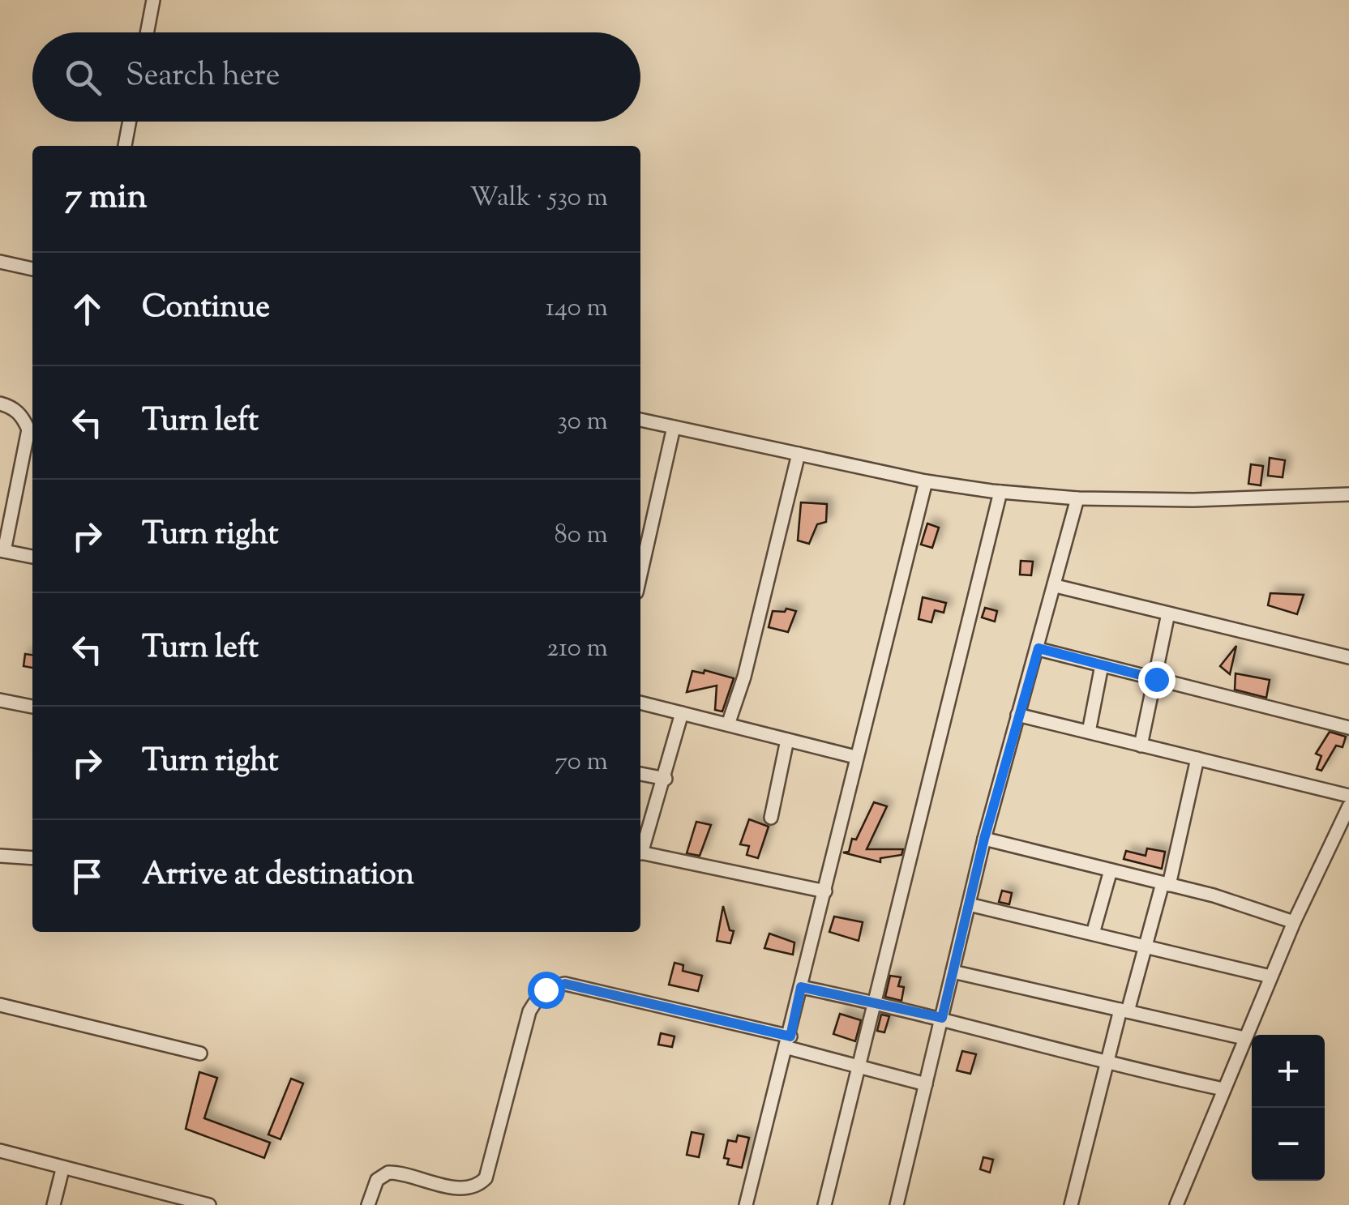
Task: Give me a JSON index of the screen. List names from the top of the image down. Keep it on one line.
{"page":{"search":"Search here","heading":["7 min","Walk · 530 m"],"list":[["Continue","140 m"],["Turn left","30 m"],["Turn right","80 m"],["Turn left","210 m"],["Turn right","70 m"],"Arrive at destination"],"map_buttons":["+","−"]}}
